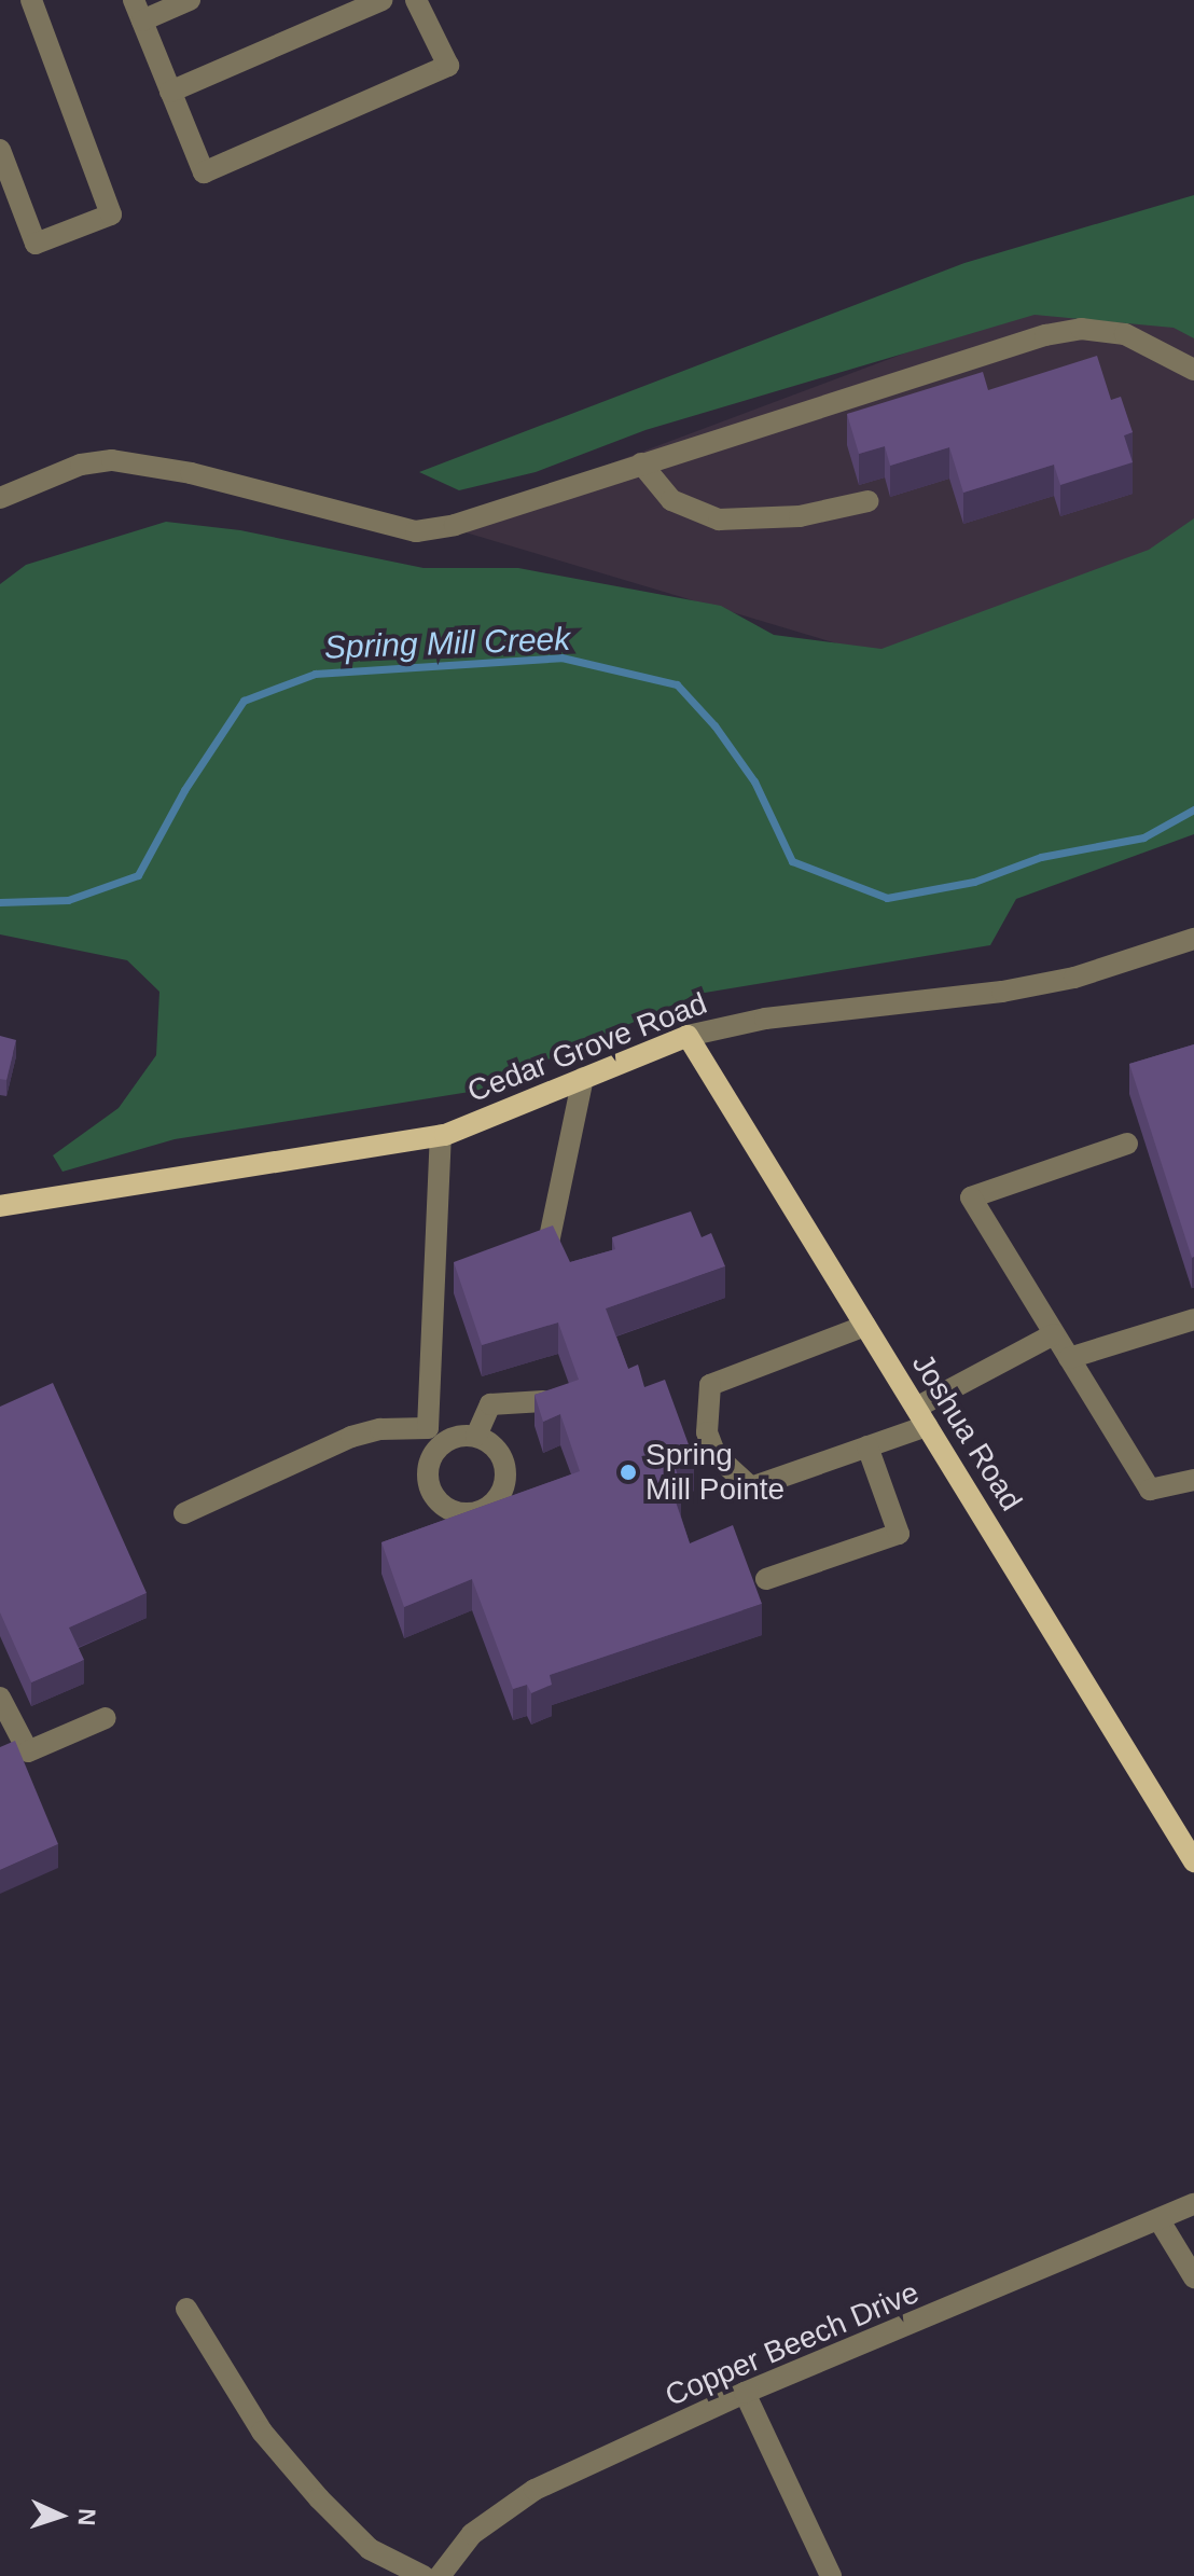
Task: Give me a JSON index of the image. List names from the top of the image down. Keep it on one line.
{"streets":{"main road":["Cedar Grove Road","Joshua Road"],"street":["Copper Beech Drive"]},"crossings":[["Cedar Grove Road","Joshua Road"]],"water":["Spring Mill Creek"],"places":["Spring Mill Pointe"],"north":"right"}
